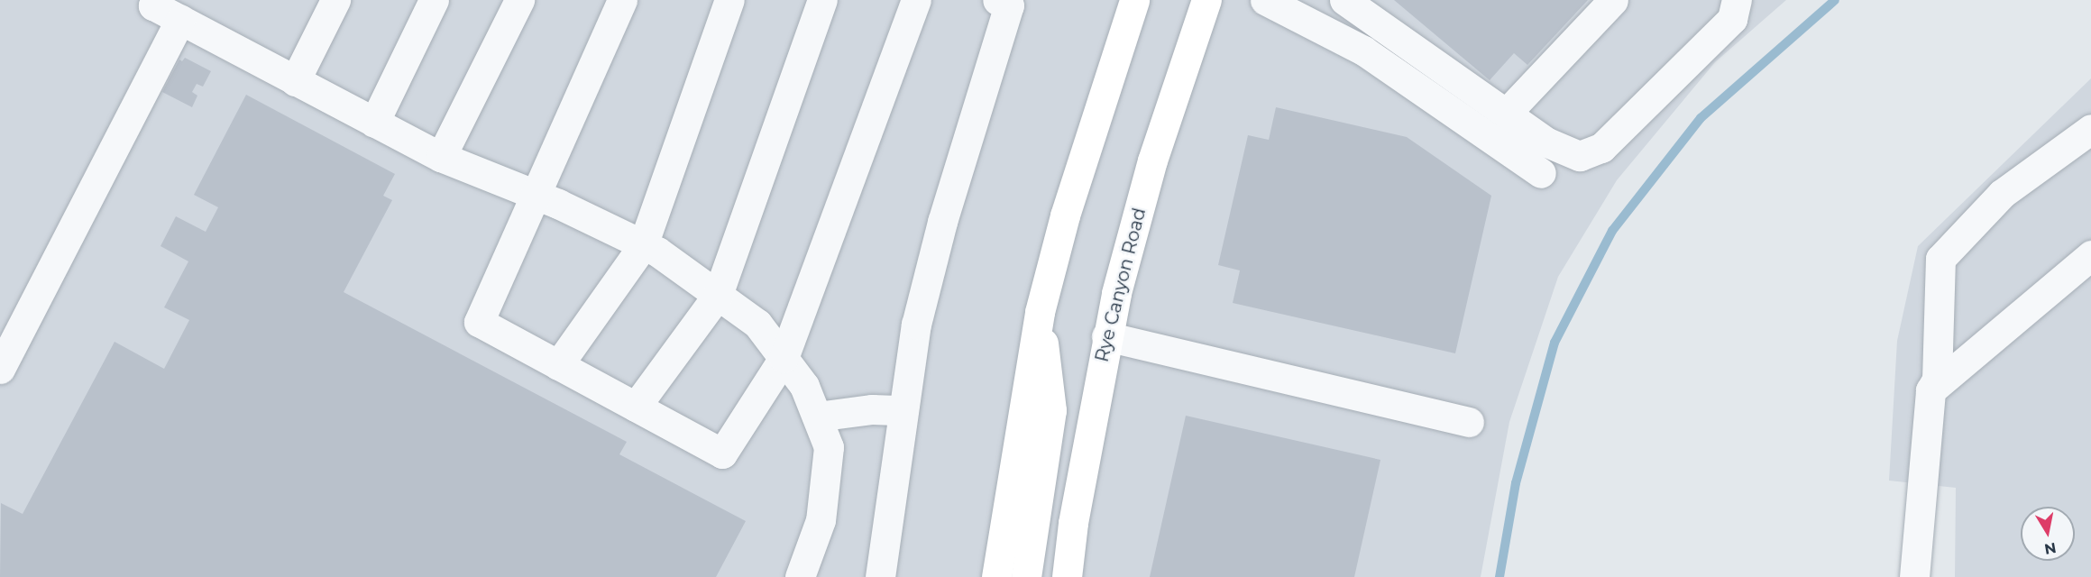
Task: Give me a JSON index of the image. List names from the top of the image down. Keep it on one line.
{"streets":{"main road":["Rye Canyon Road"]},"north":"bottom"}
